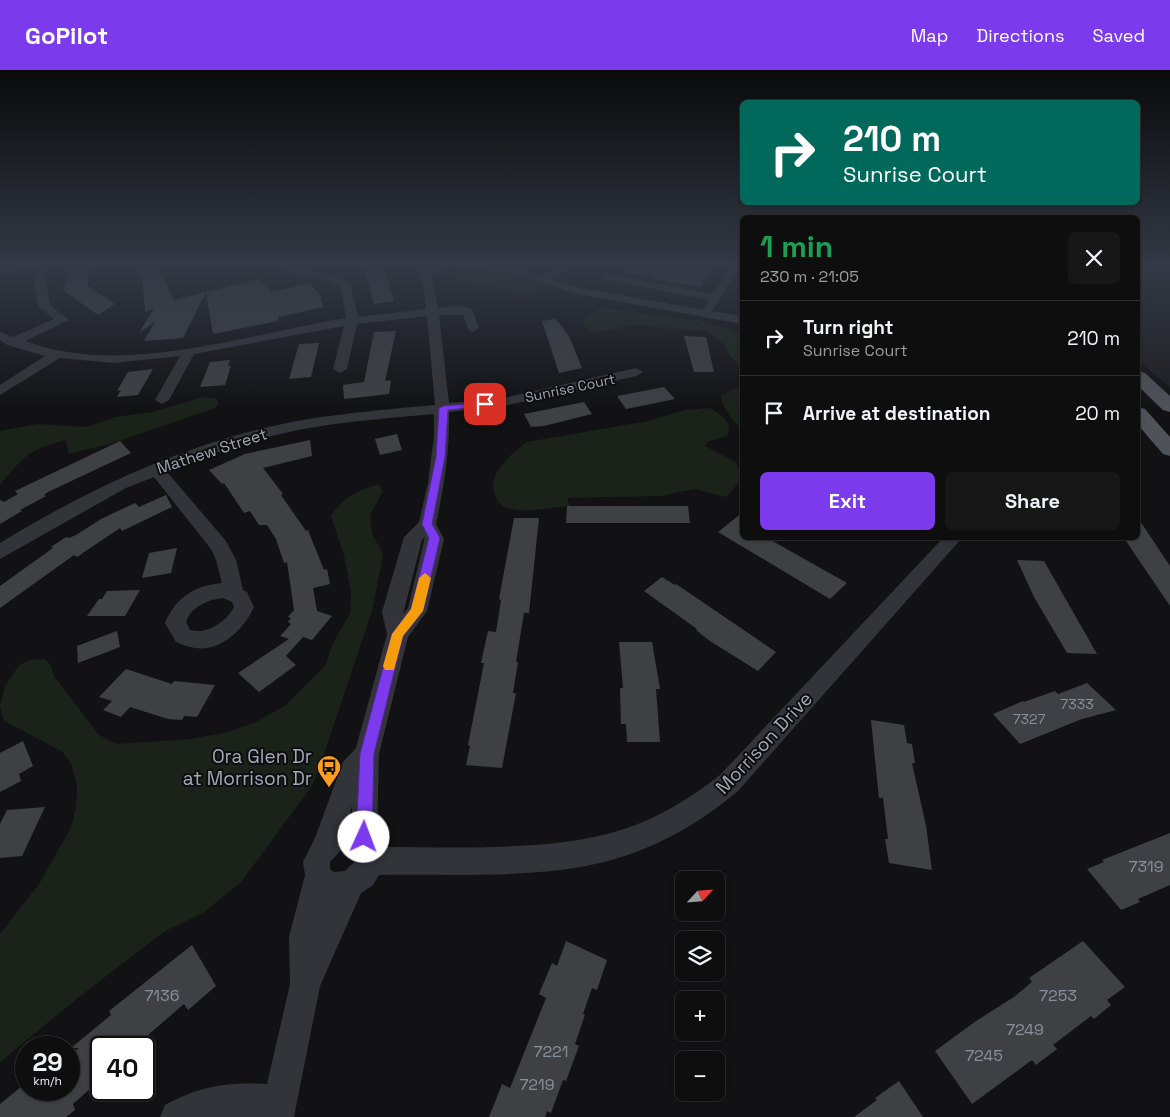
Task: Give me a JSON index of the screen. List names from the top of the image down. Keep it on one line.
{"streets":{"street":["Sunrise Court","Mathew Street","Morrison Drive"]},"crossings":[["Sunrise Court","Mathew Street"]],"places":{"bus stop":["Ora Glen Dr at Morrison Dr"]},"house_numbers":["7333","7327","7319","7136","7253","7249","7221","7245","7219"],"north":"top right","page":{"header":"GoPilot","nav":["Map","Directions","Saved"],"turn":["210 m","Sunrise Court"],"heading":["1 min","230 m · 21:05"],"list":[{"name":"Turn right","note":"Sunrise Court","value":"210 m"},{"name":"Arrive at destination","value":"20 m"}],"buttons":["Exit","Share"],"map_buttons":["+","−"],"speed":"29 km/h","limit":"40"}}
